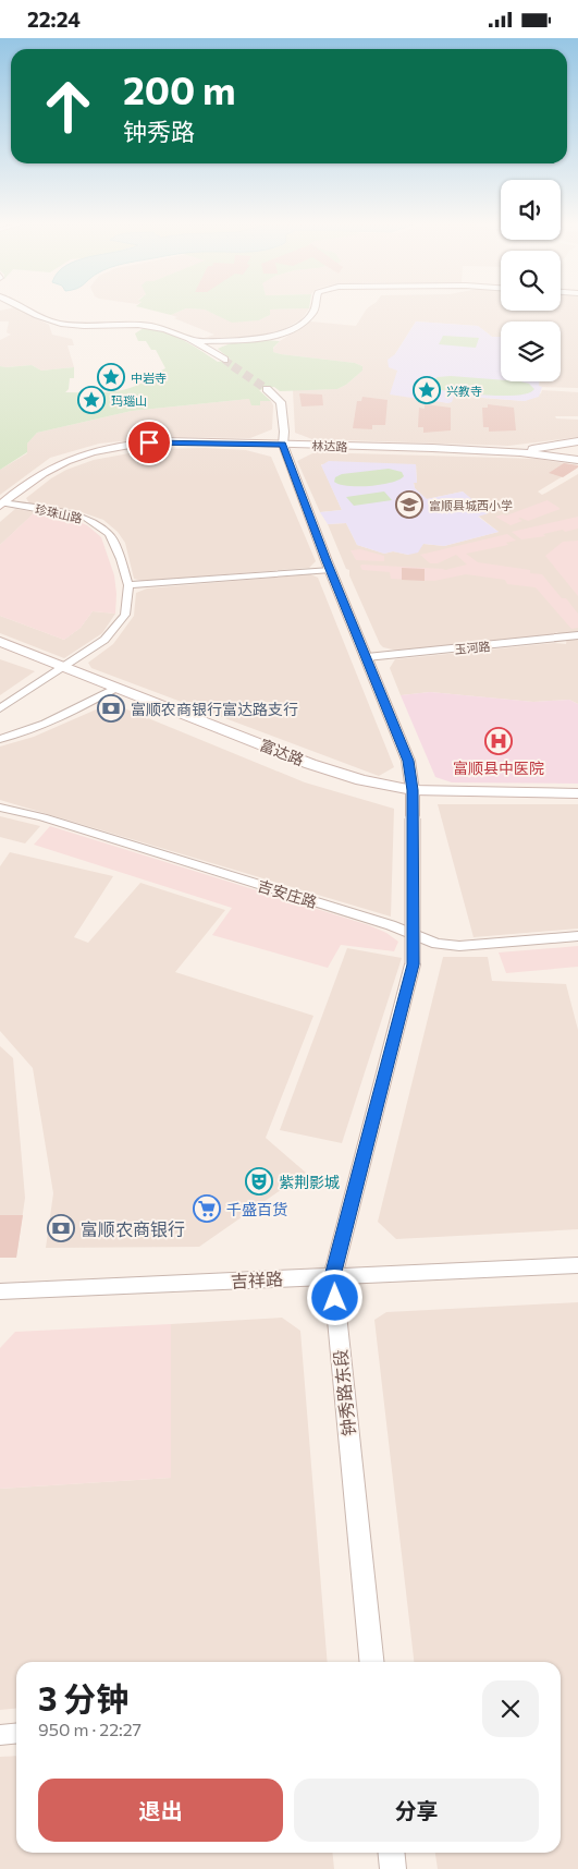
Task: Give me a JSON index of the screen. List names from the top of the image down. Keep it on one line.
{"streets":{"main road":["林达路","富达路"],"street":["珍珠山路","玉河路","吉安庄路","吉祥路","钟秀路东段"]},"crossings":[["林达路","珍珠山路"],["珍珠山路","富达路"],["富达路","钟秀路东段"],["吉祥路","钟秀路东段"]],"places":{"place":["中岩寺","兴教寺","玛瑙山"],"school or university":["富顺县城西小学"],"bank":["富顺农商银行富达路支行","富顺农商银行"],"hospital":["富顺县中医院"],"theatre":["紫荆影城"],"supermarket":["千盛百货"]},"page":{"status":"22:24","turn":["200 m","钟秀路"],"heading":["3 分钟","950 m · 22:27"],"buttons":["退出","分享"]}}
